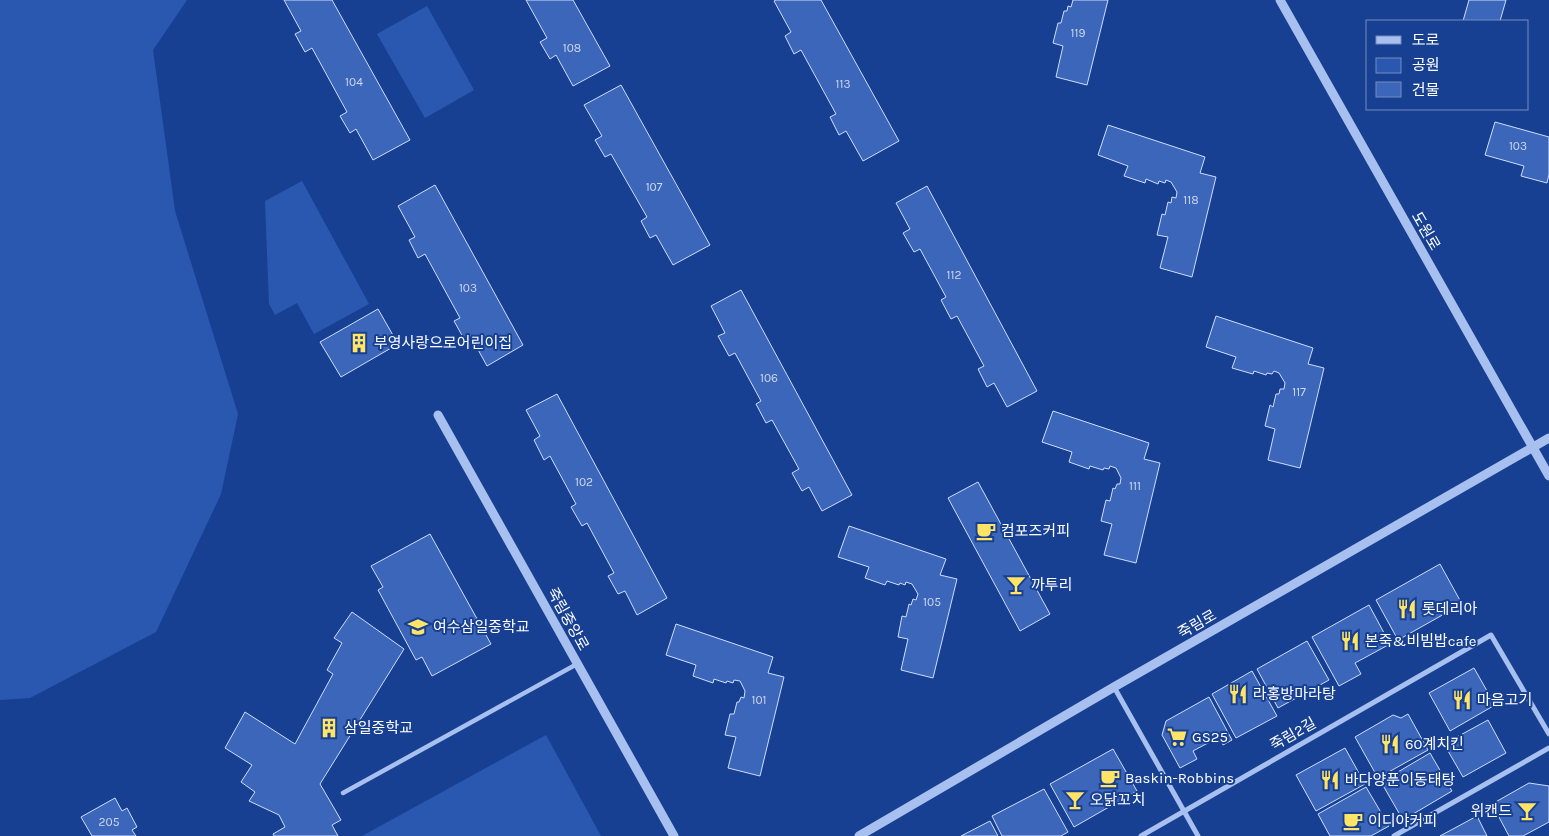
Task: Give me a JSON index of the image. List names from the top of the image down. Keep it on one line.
{"streets":{"street":["도원로","죽림중앙로","죽림로","죽림2길"]},"crossings":[["도원로","죽림로"]],"places":{"building":["부영사랑으로어린이집","삼일중학교"],"cafe":["컴포즈커피","Baskin-Robbins","이디야커피"],"bar":["까투리","오닭꼬치","위캔드"],"restaurant":["롯데리아","본죽&비빔밥cafe","라홍방마라탕","마음고기","60계치킨","바다양푼이동태탕"],"school or university":["여수삼일중학교"],"supermarket":["GS25"]},"house_numbers":["119","108","104","113","103","107","118","112","103","106","117","102","111","105","101","205"],"legend":["도로","공원","건물"]}
